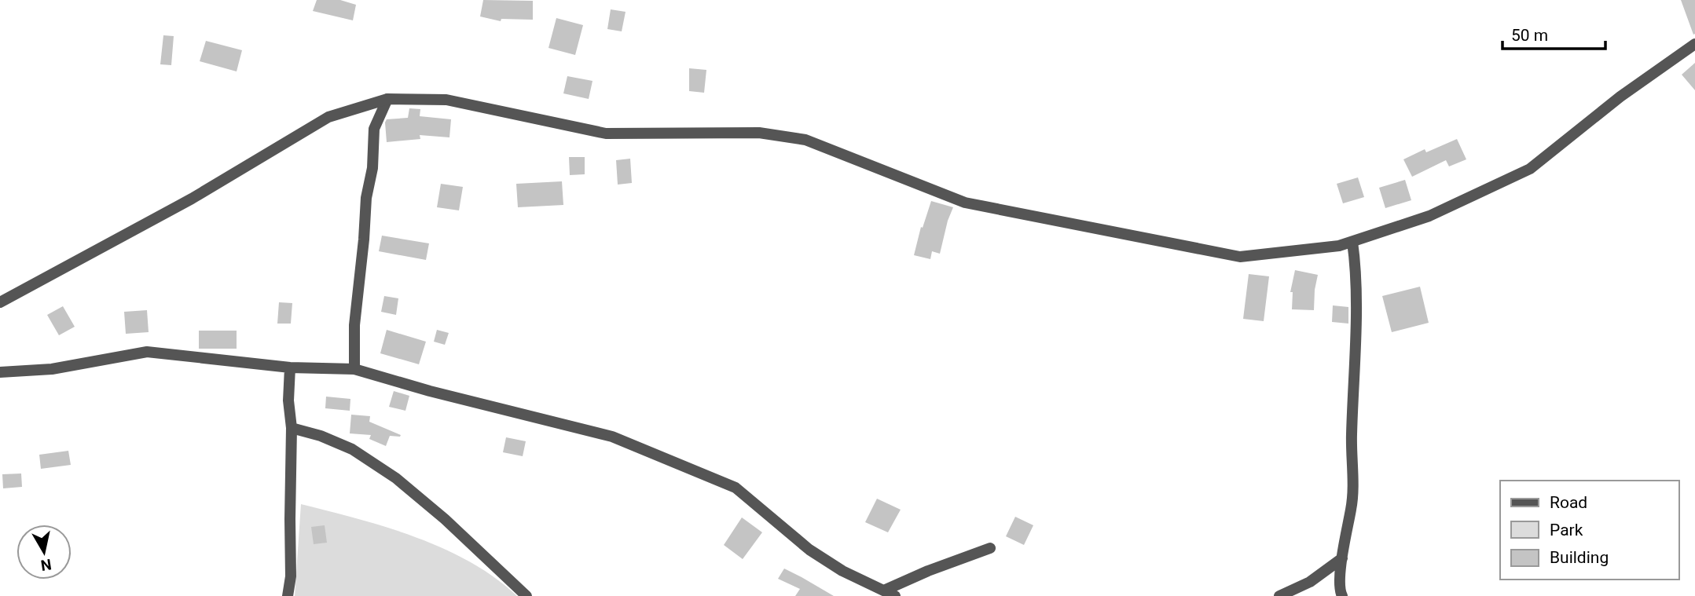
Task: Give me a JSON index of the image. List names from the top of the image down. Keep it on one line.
{"legend":["Road","Park","Building"],"scale_bar":"50 m","north":"bottom"}
